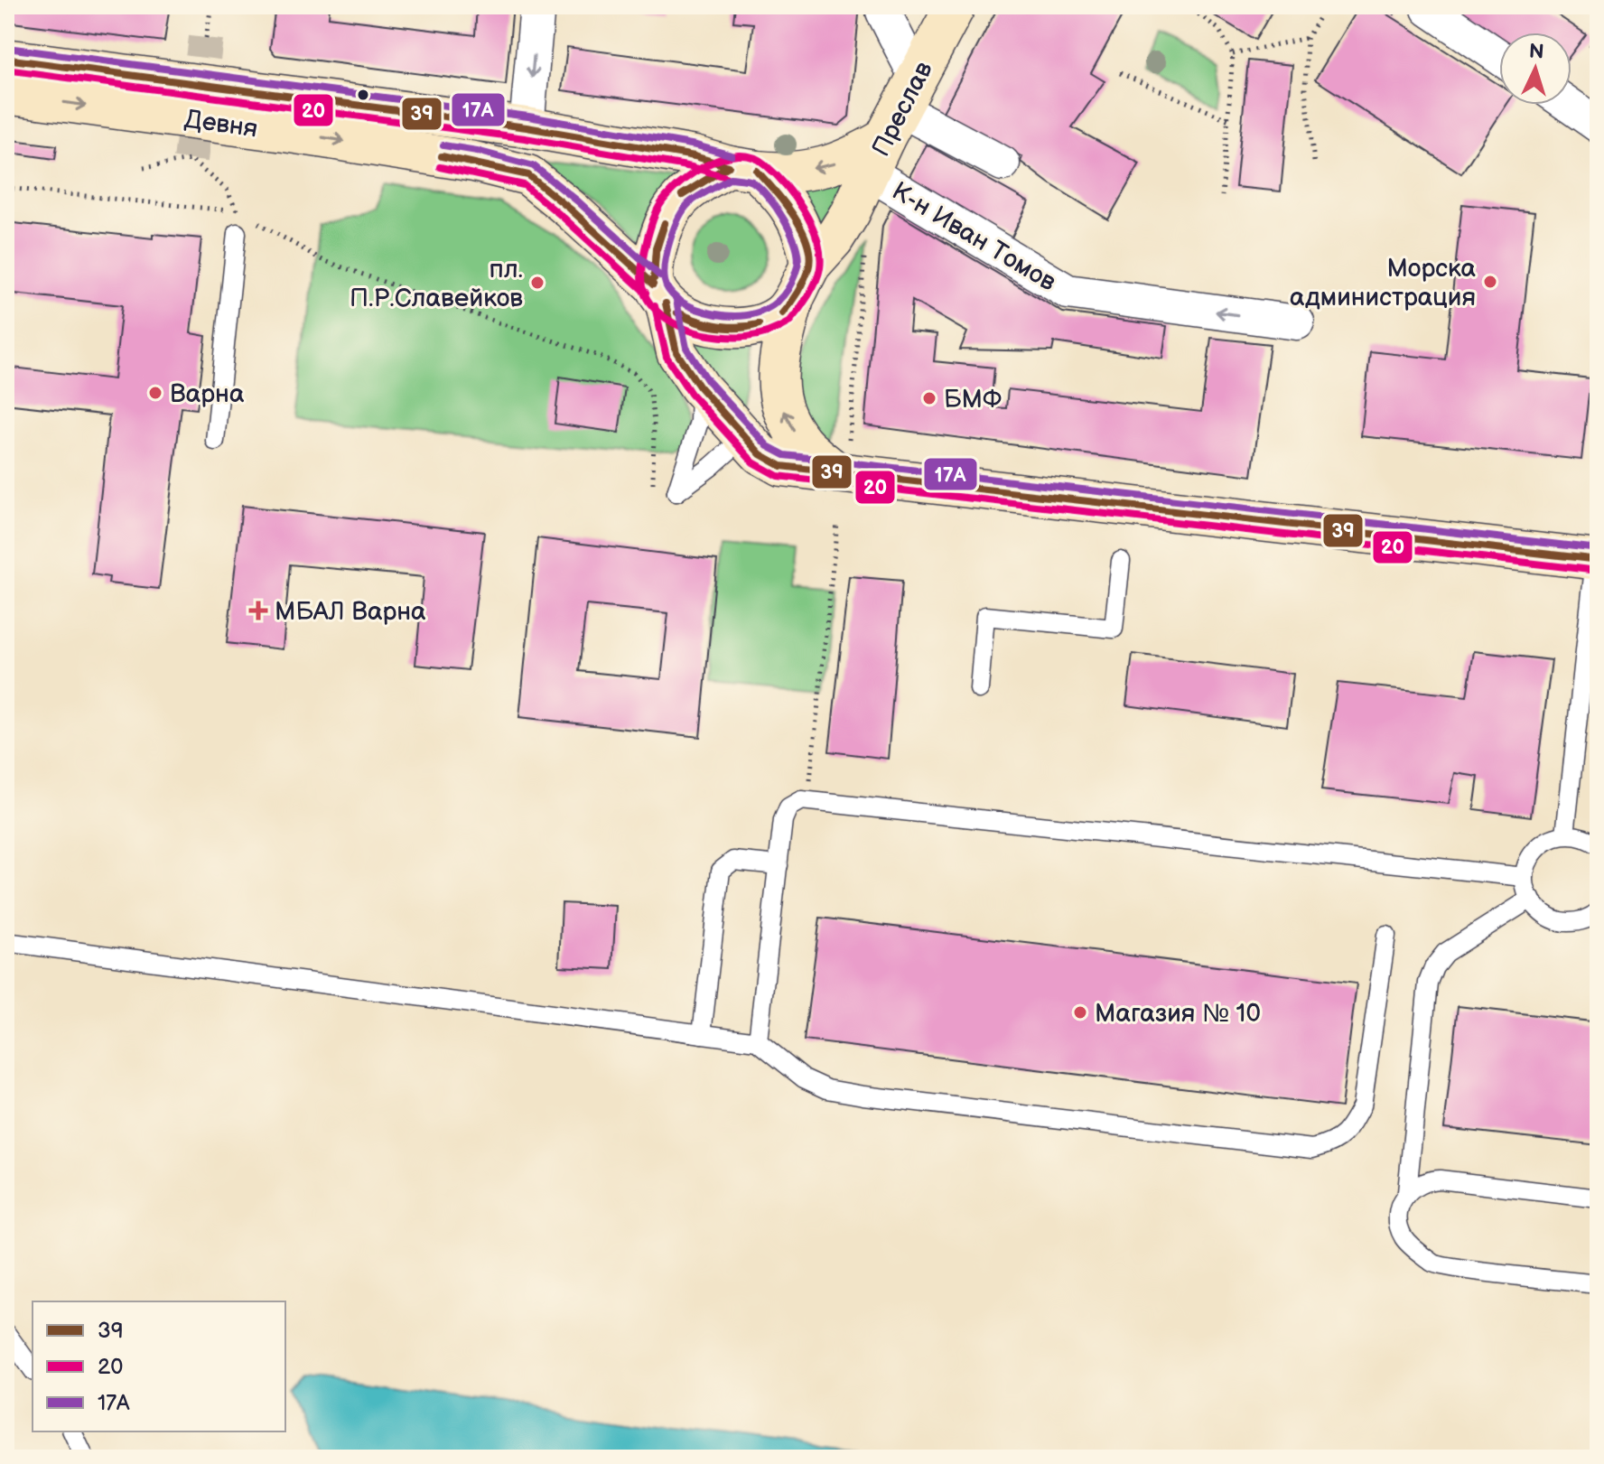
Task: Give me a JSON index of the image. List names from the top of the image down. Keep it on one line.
{"streets":{"main road":["Преслав","Девня"],"street":["К-н Иван Томов"]},"crossings":[["Преслав","Девня"],["Преслав","К-н Иван Томов"],["Девня","К-н Иван Томов"]],"one_way":["К-н Иван Томов"],"places":{"other":["Морска администрация","пл. П.Р.Славeйков","Варна","БМФ","Магазия № 10"],"health":["МБАЛ Варна"]},"lines":["transit line 17А","transit line 39","transit line 20"],"legend":["39","20","17А"],"north":"top"}
